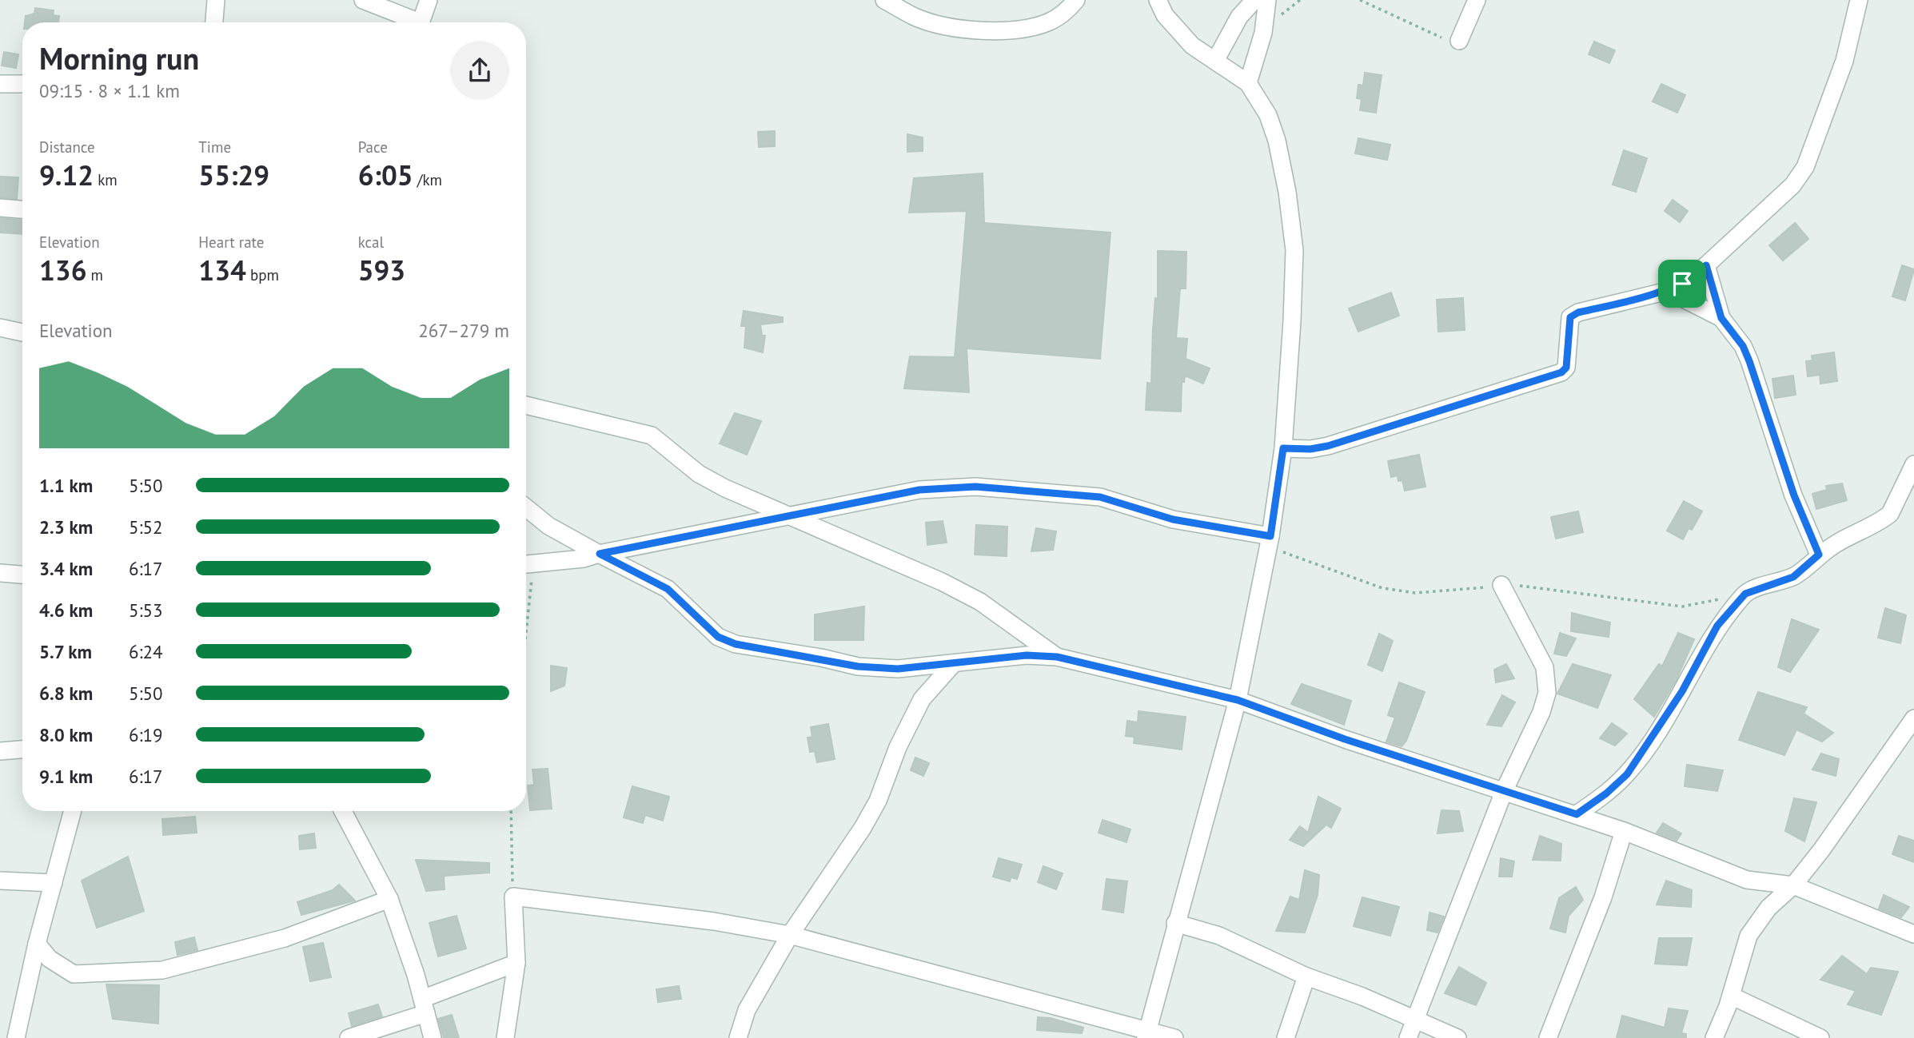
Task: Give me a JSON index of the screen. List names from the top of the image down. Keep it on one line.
{"page":{"heading":["Morning run","09:15 · 8 × 1.1 km"],"stats":[["Distance","9.12 km"],["Time","55:29"],["Pace","6:05 /km"],["Elevation","136 m"],["Heart rate","134 bpm"],["kcal","593"]],"chart":["Elevation","267–279 m"],"list":[{"name":"1.1 km","note":"5:50"},{"name":"2.3 km","note":"5:52"},{"name":"3.4 km","note":"6:17"},{"name":"4.6 km","note":"5:53"},{"name":"5.7 km","note":"6:24"},{"name":"6.8 km","note":"5:50"},{"name":"8.0 km","note":"6:19"},{"name":"9.1 km","note":"6:17"}]}}
